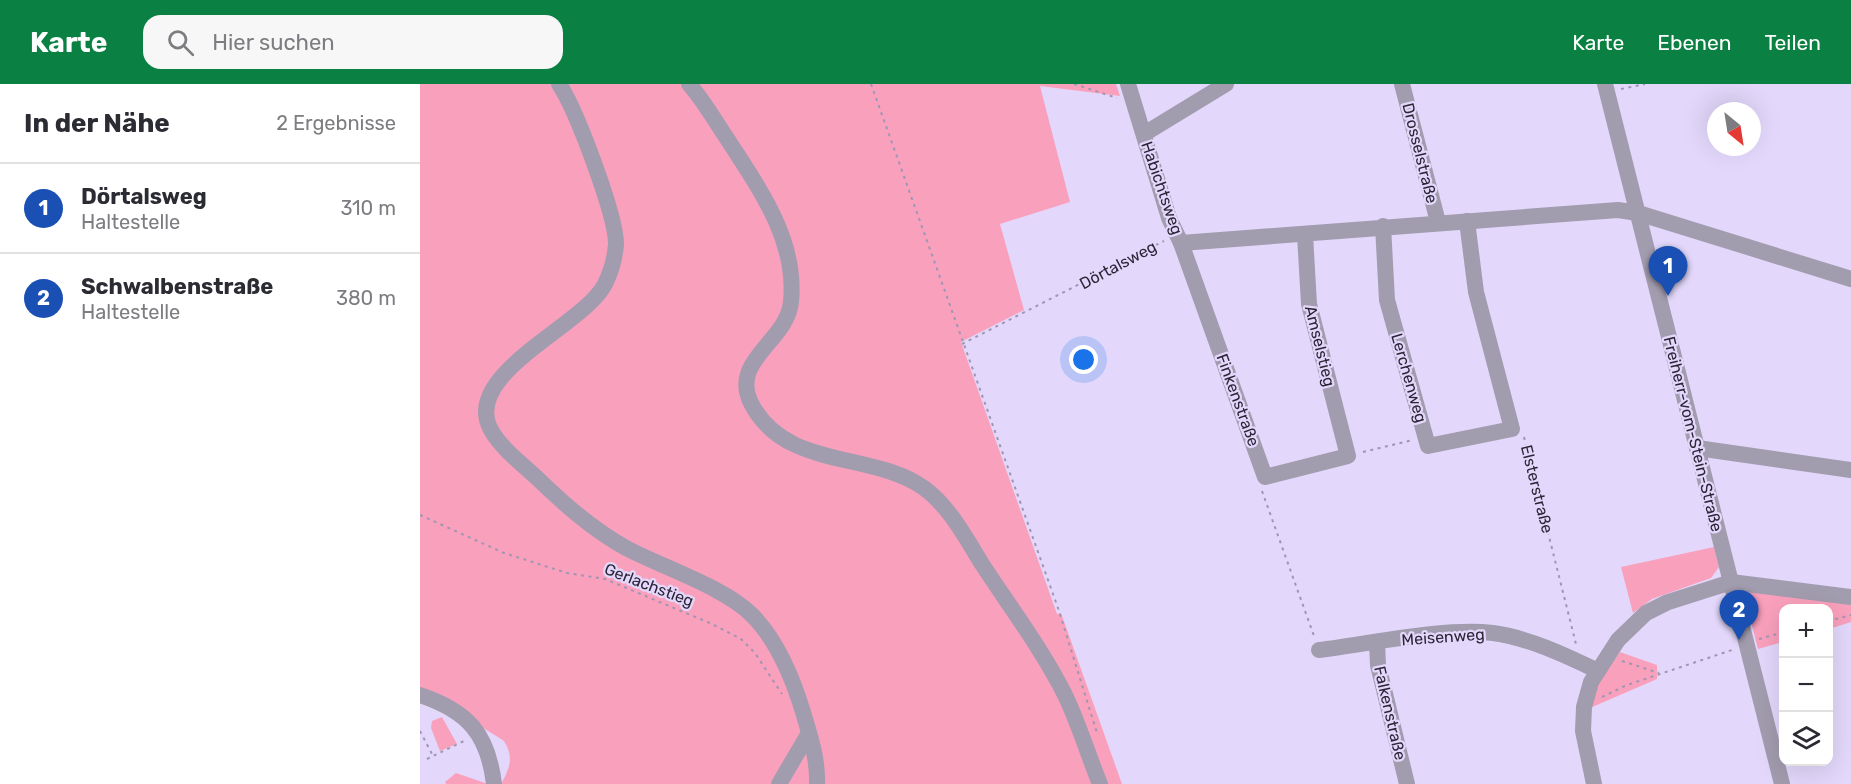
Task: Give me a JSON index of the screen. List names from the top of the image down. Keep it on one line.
{"streets":{"street":["Drosselstraße","Habichtsweg","Dörtalsweg","Amselstieg","Lerchenweg","Finkenstraße","Freiherr-vom-Stein-Straße","Elsterstraße","Meisenweg","Falkenstraße"],"path":["Gerlachstieg"]},"crossings":[["Drosselstraße","Dörtalsweg"],["Habichtsweg","Dörtalsweg"],["Habichtsweg","Finkenstraße"],["Dörtalsweg","Amselstieg"],["Dörtalsweg","Lerchenweg"],["Dörtalsweg","Finkenstraße"],["Dörtalsweg","Freiherr-vom-Stein-Straße"],["Dörtalsweg","Elsterstraße"],["Lerchenweg","Elsterstraße"],["Elsterstraße","Meisenweg"],["Meisenweg","Falkenstraße"]],"north":"bottom right","page":{"header":"Karte","search":"Hier suchen","nav":["Karte","Ebenen","Teilen"],"heading":["In der Nähe","2 Ergebnisse"],"list":[{"mark":"1","name":"Dörtalsweg","note":"Haltestelle","value":"310 m"},{"mark":"2","name":"Schwalbenstraße","note":"Haltestelle","value":"380 m"}],"pins":["1","2"],"map_buttons":["+","−"]}}
